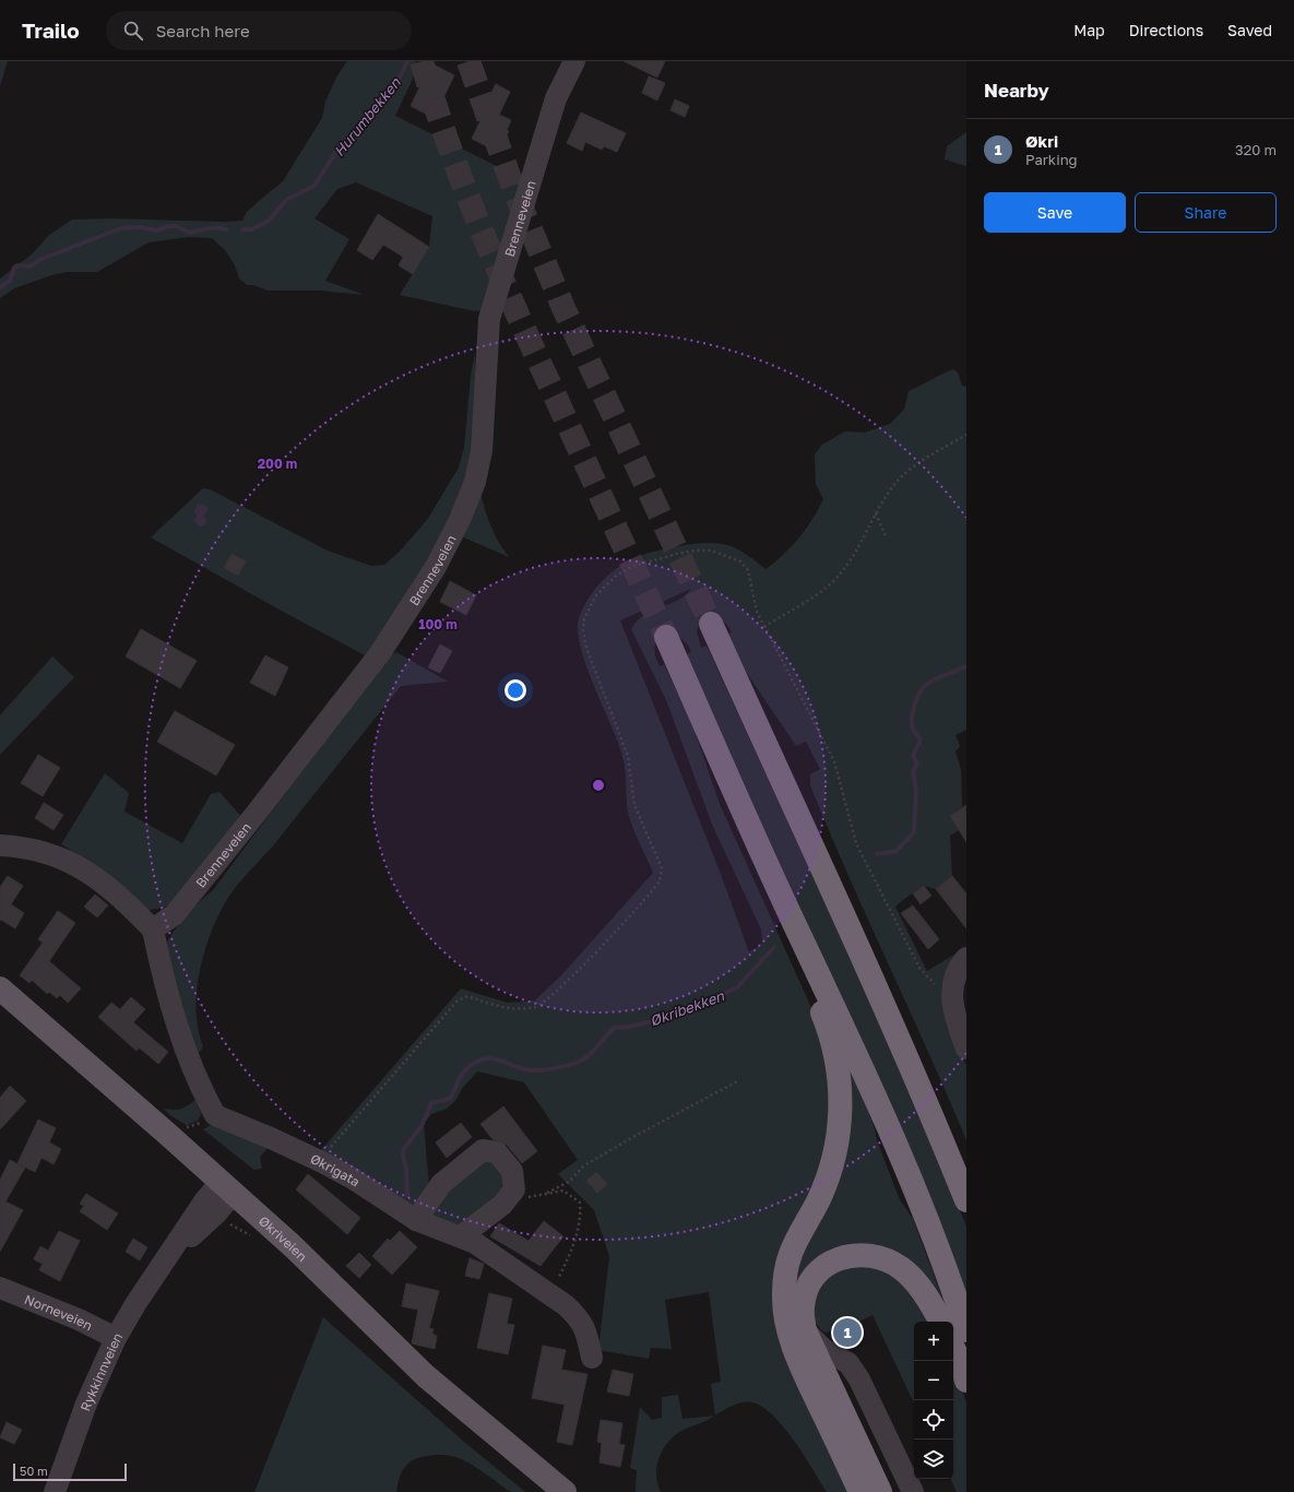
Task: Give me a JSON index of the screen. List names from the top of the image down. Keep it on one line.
{"streets":{"main road":["Økriveien"],"street":["Brenneveien","Økrigata","Norneveien","Rykkinnveien"]},"crossings":[["Økriveien","Rykkinnveien"],["Norneveien","Rykkinnveien"]],"water":["Hurumbekken","Økribekken"],"scale_bar":"50 m","page":{"header":"Trailo","search":"Search here","nav":["Map","Directions","Saved"],"heading":"Nearby","list":[{"mark":"1","name":"Økri","note":"Parking","value":"320 m"}],"buttons":["Save","Share"],"pins":"1","map_buttons":["+","−"],"scale":"50 m"},"rings":["200 m","100 m"]}
